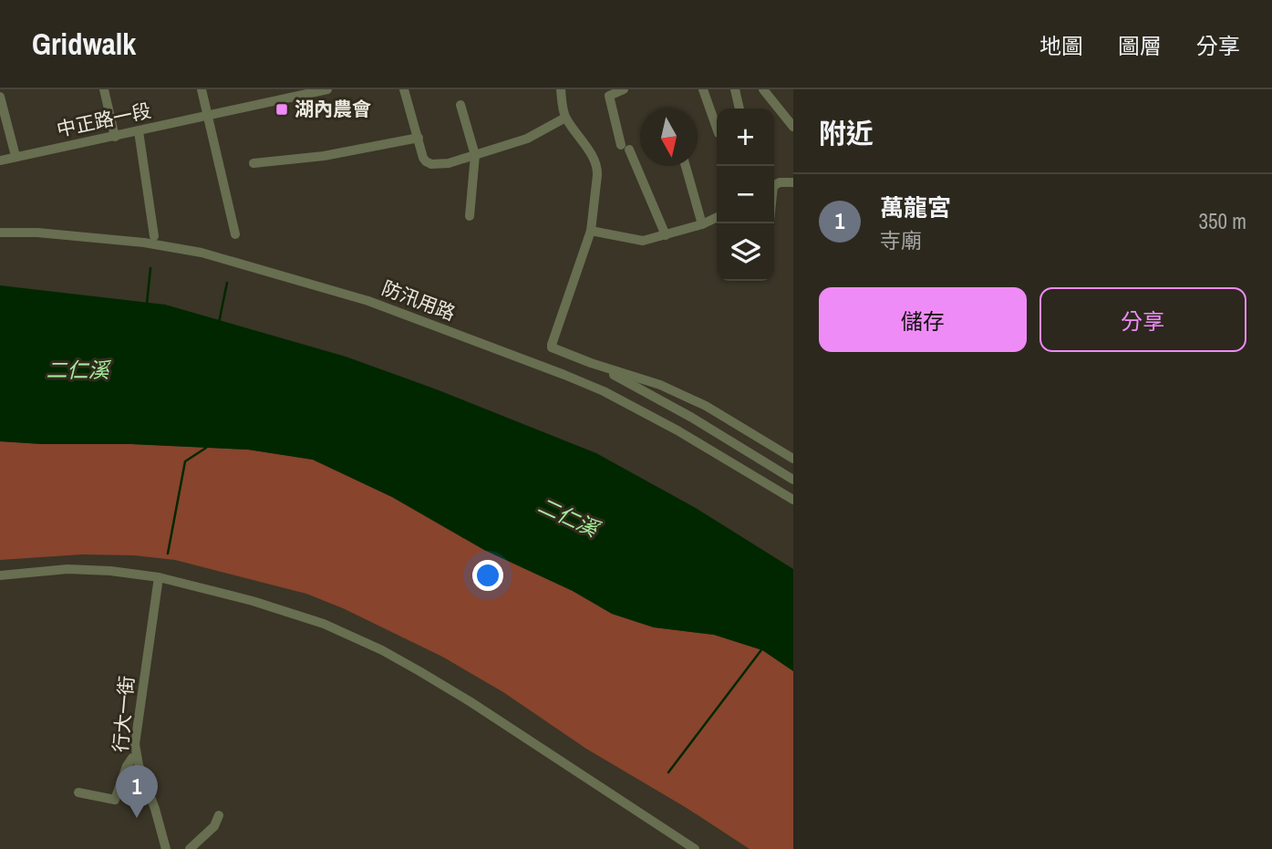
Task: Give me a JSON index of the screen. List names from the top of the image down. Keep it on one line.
{"streets":{"street":["中正路一段","防汛用路","行大一街"]},"water":["二仁溪"],"places":{"transit":["湖內農會"]},"north":"bottom","page":{"header":"Gridwalk","nav":["地圖","圖層","分享"],"heading":"附近","map_buttons":["+","−"],"list":[{"mark":"1","name":"萬龍宮","note":"寺廟","value":"350 m"}],"buttons":["儲存","分享"],"pins":"1"}}
